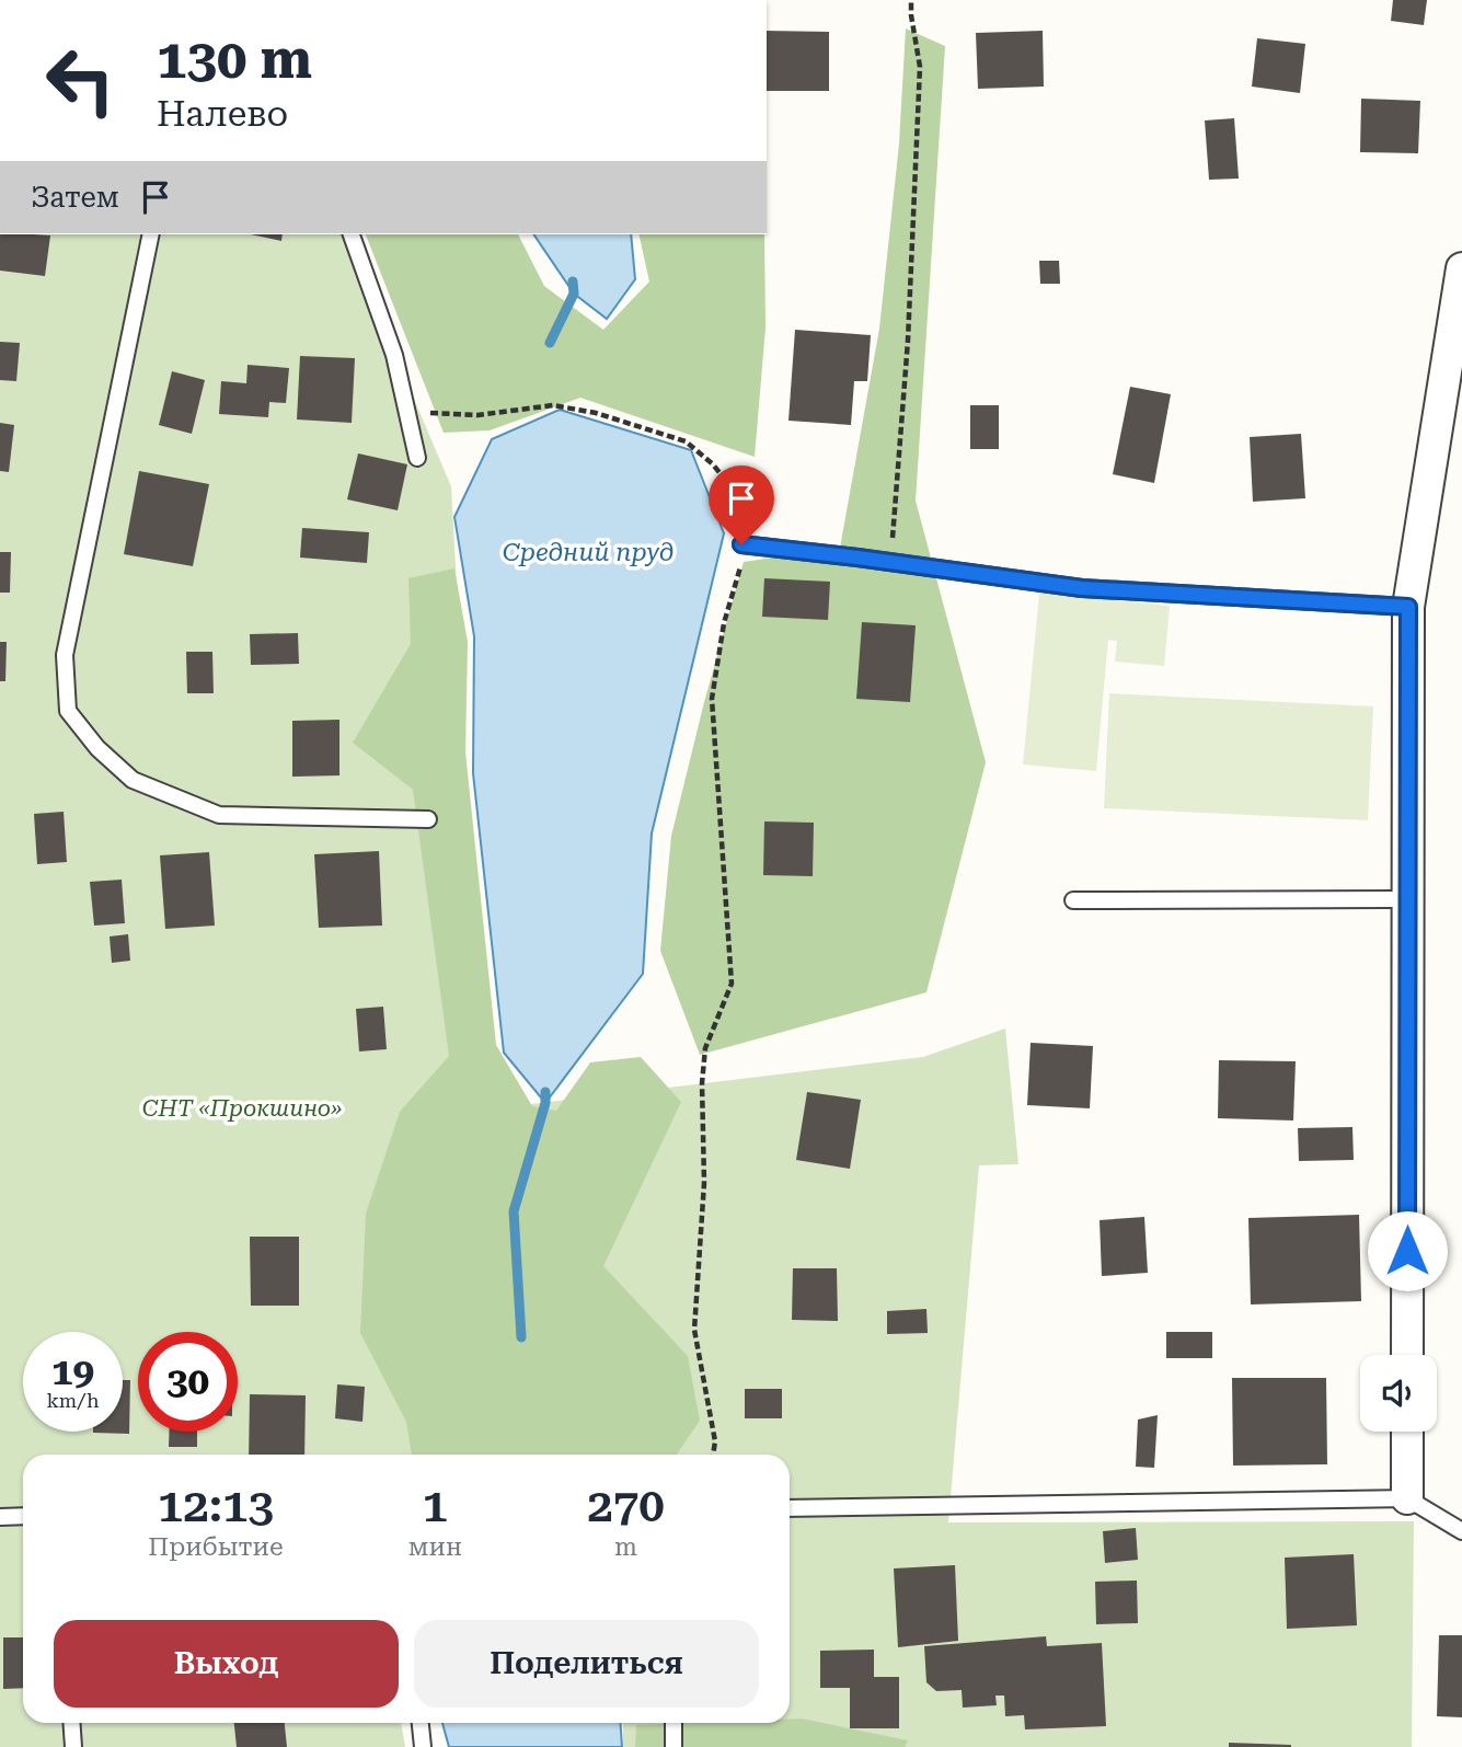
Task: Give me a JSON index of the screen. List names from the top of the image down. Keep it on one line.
{"water":["Средний пруд"],"parks":["СНТ «Прокшино»"],"page":{"turn":["130 m","Налево"],"then":"Затем","speed":"19 km/h","limit":"30","eta":["12:13","Прибытие","1","мин","270","m"],"buttons":["Выход","Поделиться"]}}
